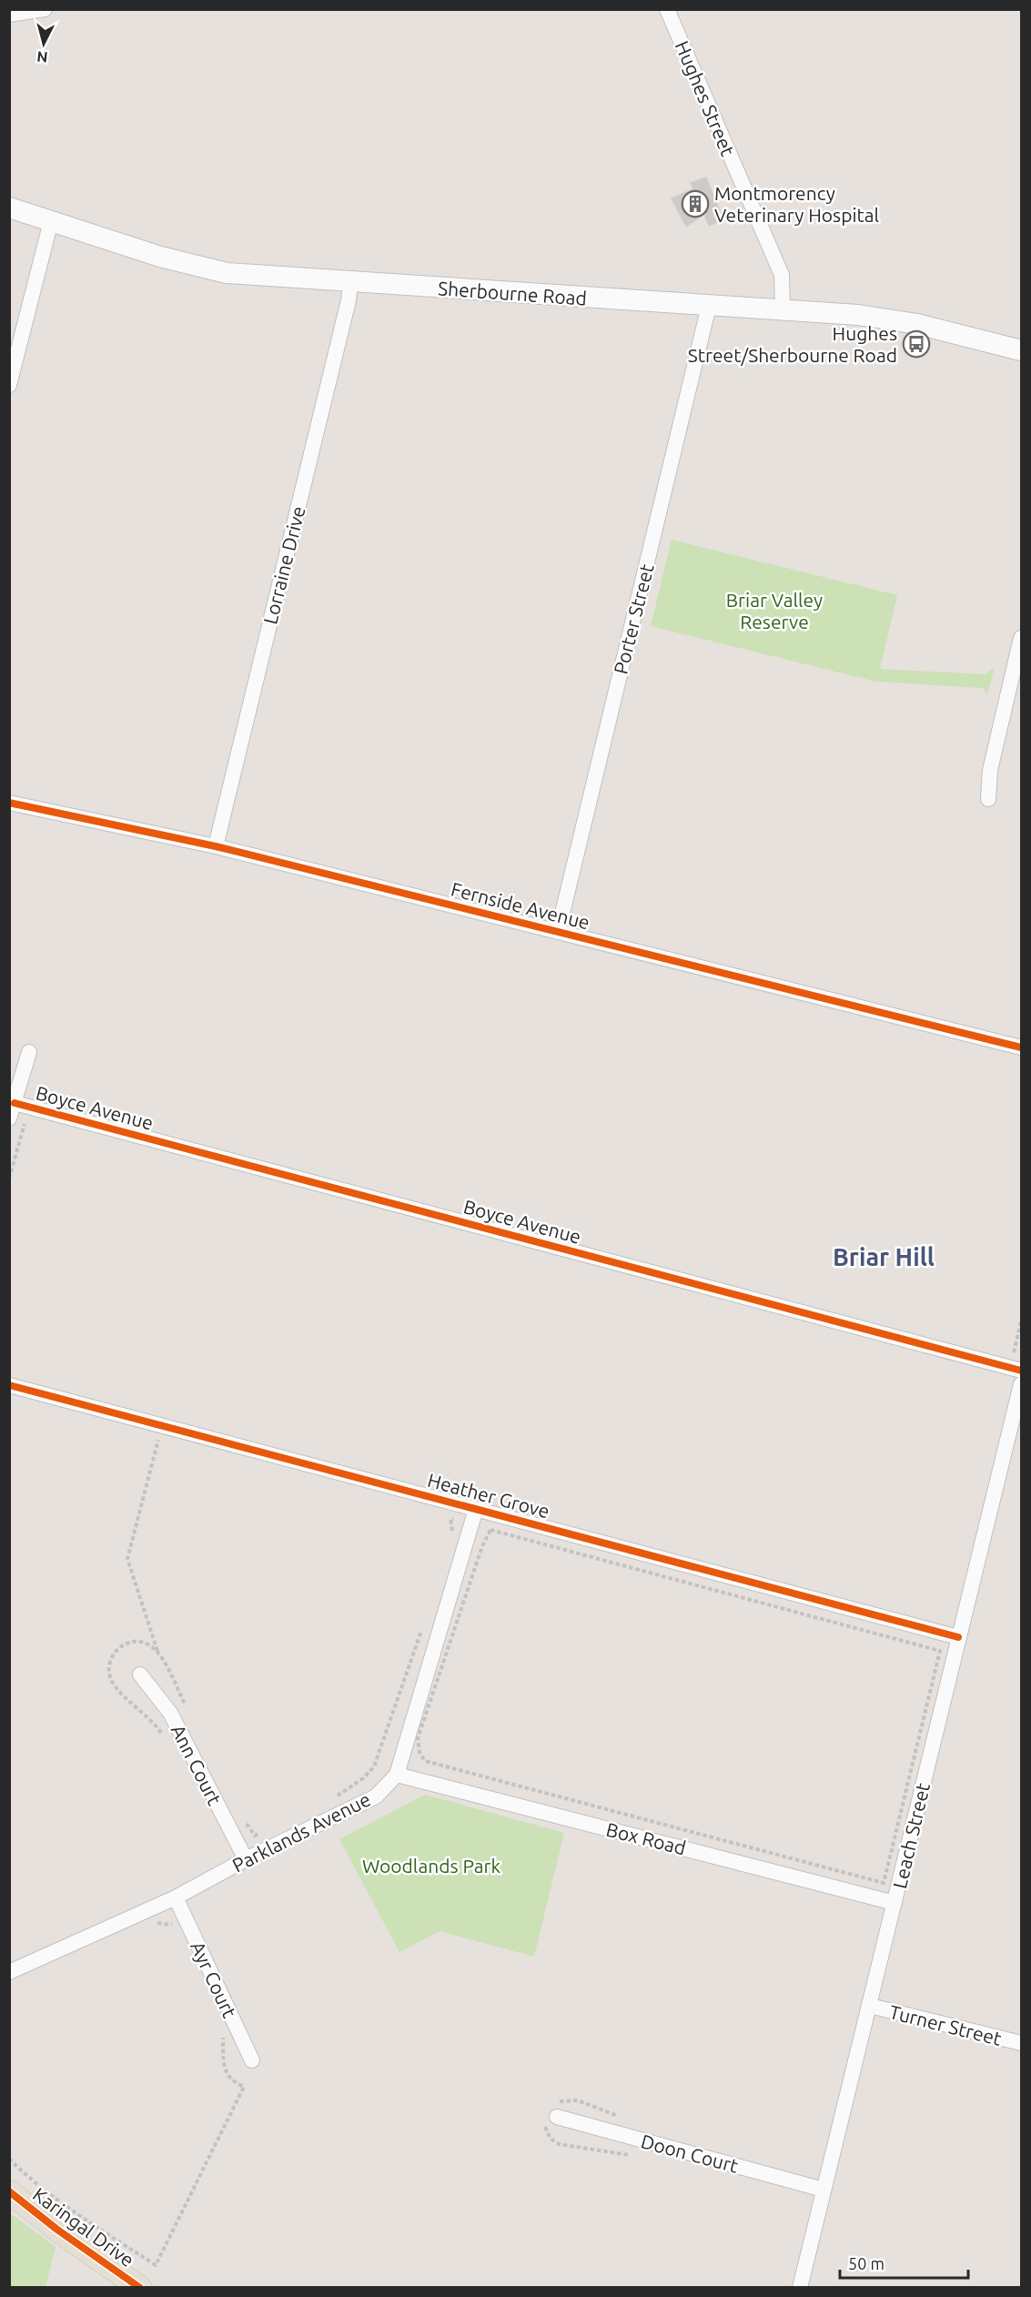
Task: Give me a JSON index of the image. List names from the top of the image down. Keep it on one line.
{"streets":{"main road":["Sherbourne Road","Karingal Drive"],"street":["Hughes Street","Lorraine Drive","Porter Street","Fernside Avenue","Boyce Avenue","Heather Grove","Ann Court","Parklands Avenue","Leach Street","Box Road","Ayr Court","Turner Street","Doon Court"]},"crossings":[["Hughes Street","Sherbourne Road"],["Sherbourne Road","Lorraine Drive"],["Sherbourne Road","Porter Street"],["Lorraine Drive","Fernside Avenue"],["Porter Street","Fernside Avenue"],["Heather Grove","Parklands Avenue"],["Heather Grove","Leach Street"],["Ann Court","Parklands Avenue"],["Parklands Avenue","Box Road"],["Parklands Avenue","Ayr Court"],["Leach Street","Box Road"],["Leach Street","Turner Street"],["Leach Street","Doon Court"]],"districts":["Briar Hill"],"parks":["Briar Valley Reserve","Woodlands Park"],"places":{"building":["Montmorency Veterinary Hospital"],"bus stop":["Hughes Street/Sherbourne Road"]},"scale_bar":"50 m","north":"bottom"}
